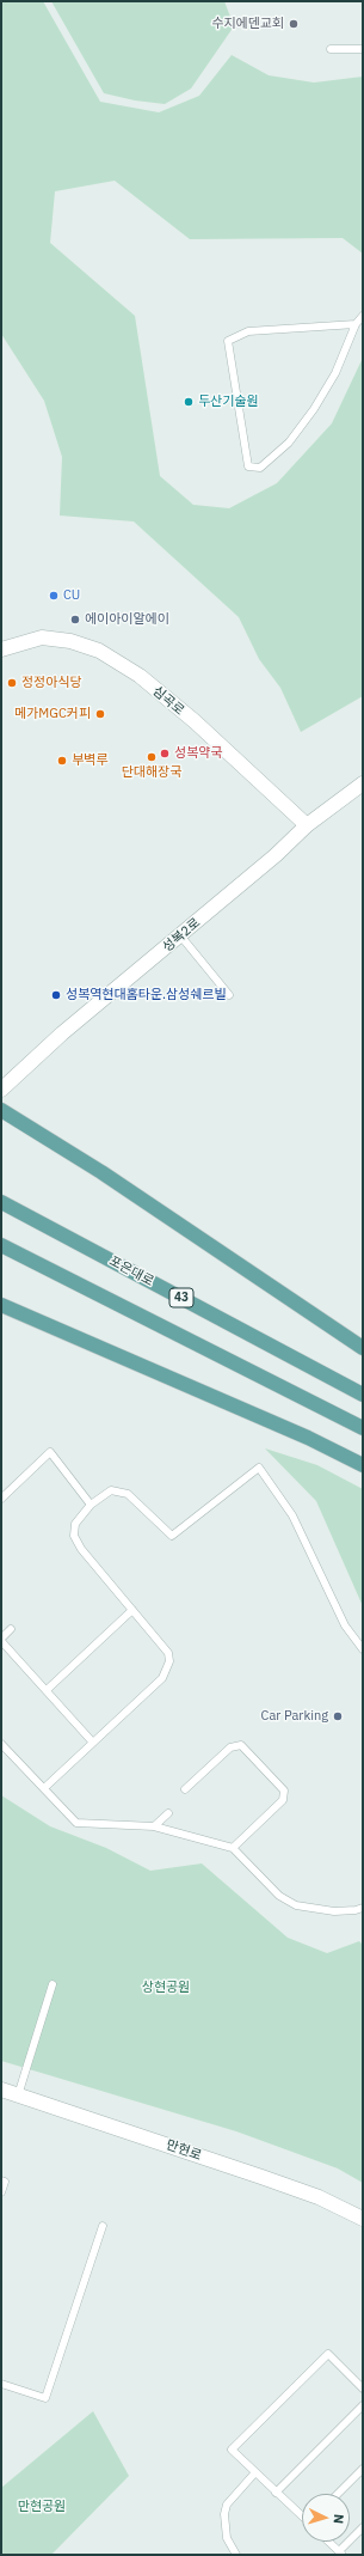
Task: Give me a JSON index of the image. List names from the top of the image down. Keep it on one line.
{"streets":{"main road":["포은대로","43"],"street":["심곡로","성복2로","만현로"]},"crossings":[["심곡로","성복2로"]],"parks":["상현공원","만현공원"],"places":["수지에덴교회","두산기술원","CU","에이아이알에이","정정아식당","메가MGC커피","성복약국","단대해장국","부벽루","성복역현대홈타운.삼성쉐르빌","Car Parking"],"north":"right"}
